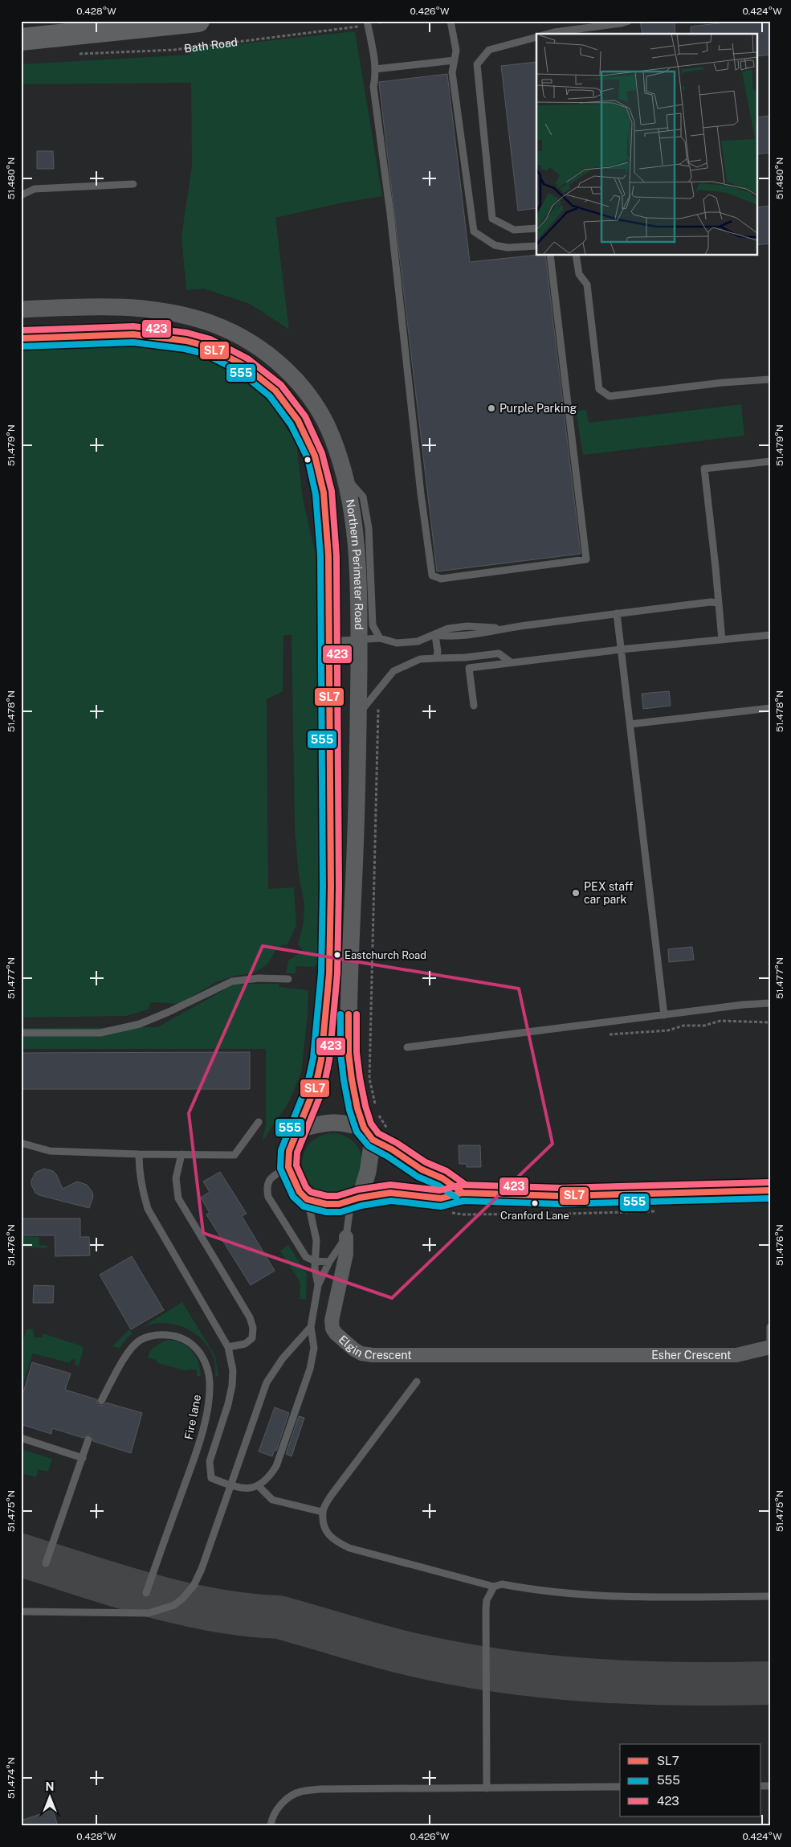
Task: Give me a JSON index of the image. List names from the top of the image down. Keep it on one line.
{"streets":{"street":["Northern Perimeter Road","Elgin Crescent","Esher Crescent"],"lane":["Fire lane"],"path":["Bath Road"]},"crossings":[["Elgin Crescent","Esher Crescent"]],"places":["Purple Parking","PEX staff car park","Eastchurch Road","Cranford Lane"],"lines":["transit line 423","transit line SL7","transit line 555"],"legend":["SL7","555","423"],"north":"top","coordinates":["0.428°W","0.426°W","0.424°W","51.480°N","51.479°N","51.478°N","51.477°N","51.476°N","51.475°N","51.474°N"]}
